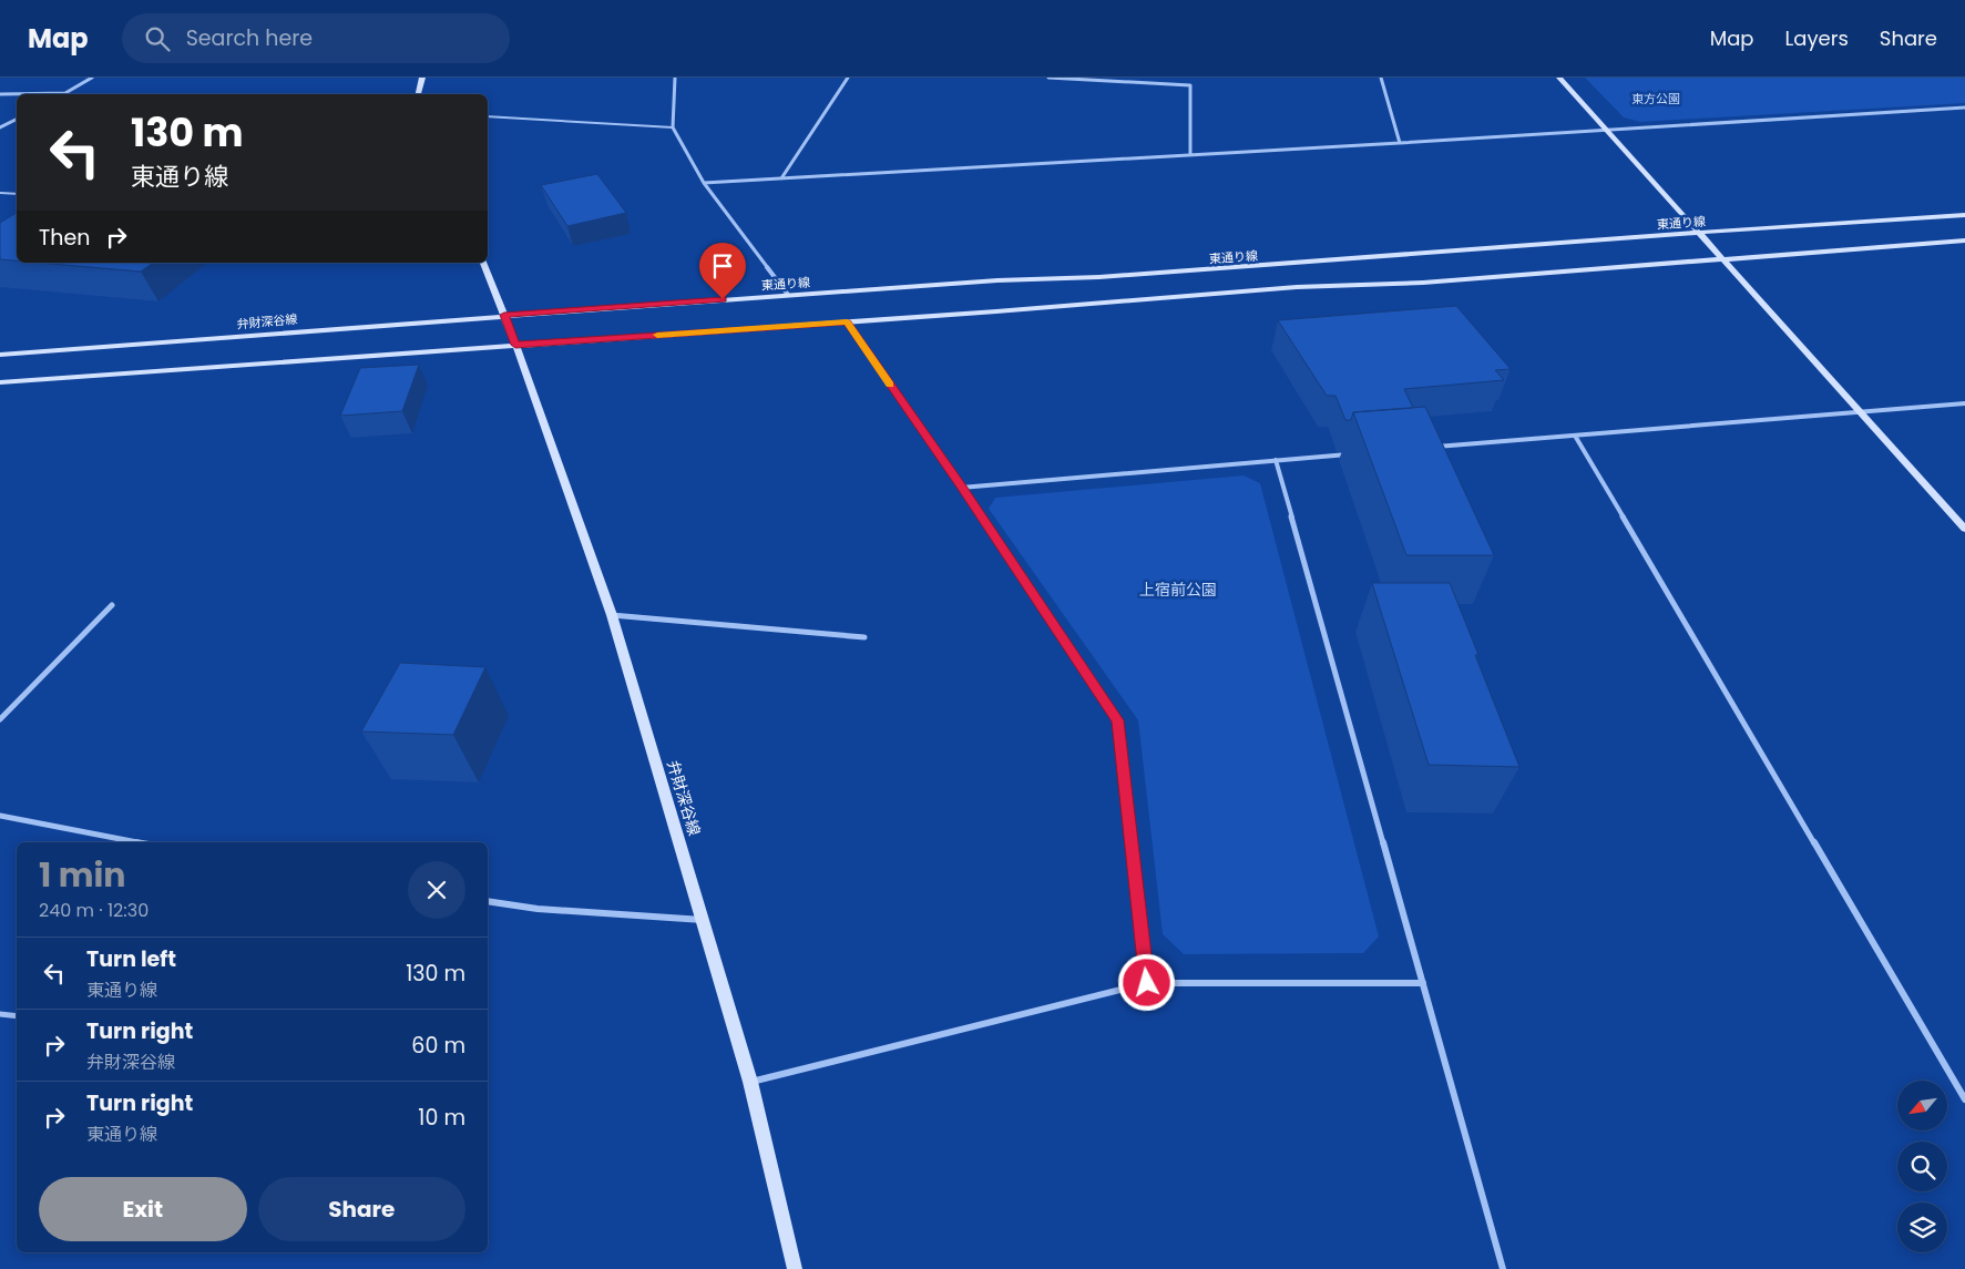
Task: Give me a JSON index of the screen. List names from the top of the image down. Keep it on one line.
{"streets":{"street":["東通り線","弁財深谷線"]},"crossings":[["東通り線","弁財深谷線"]],"parks":["東方公園","上宿前公園"],"north":"bottom left","page":{"header":"Map","search":"Search here","nav":["Map","Layers","Share"],"turn":["130 m","東通り線"],"then":"Then","heading":["1 min","240 m · 12:30"],"list":[{"name":"Turn left","note":"東通り線","value":"130 m"},{"name":"Turn right","note":"弁財深谷線","value":"60 m"},{"name":"Turn right","note":"東通り線","value":"10 m"}],"buttons":["Exit","Share"]}}
